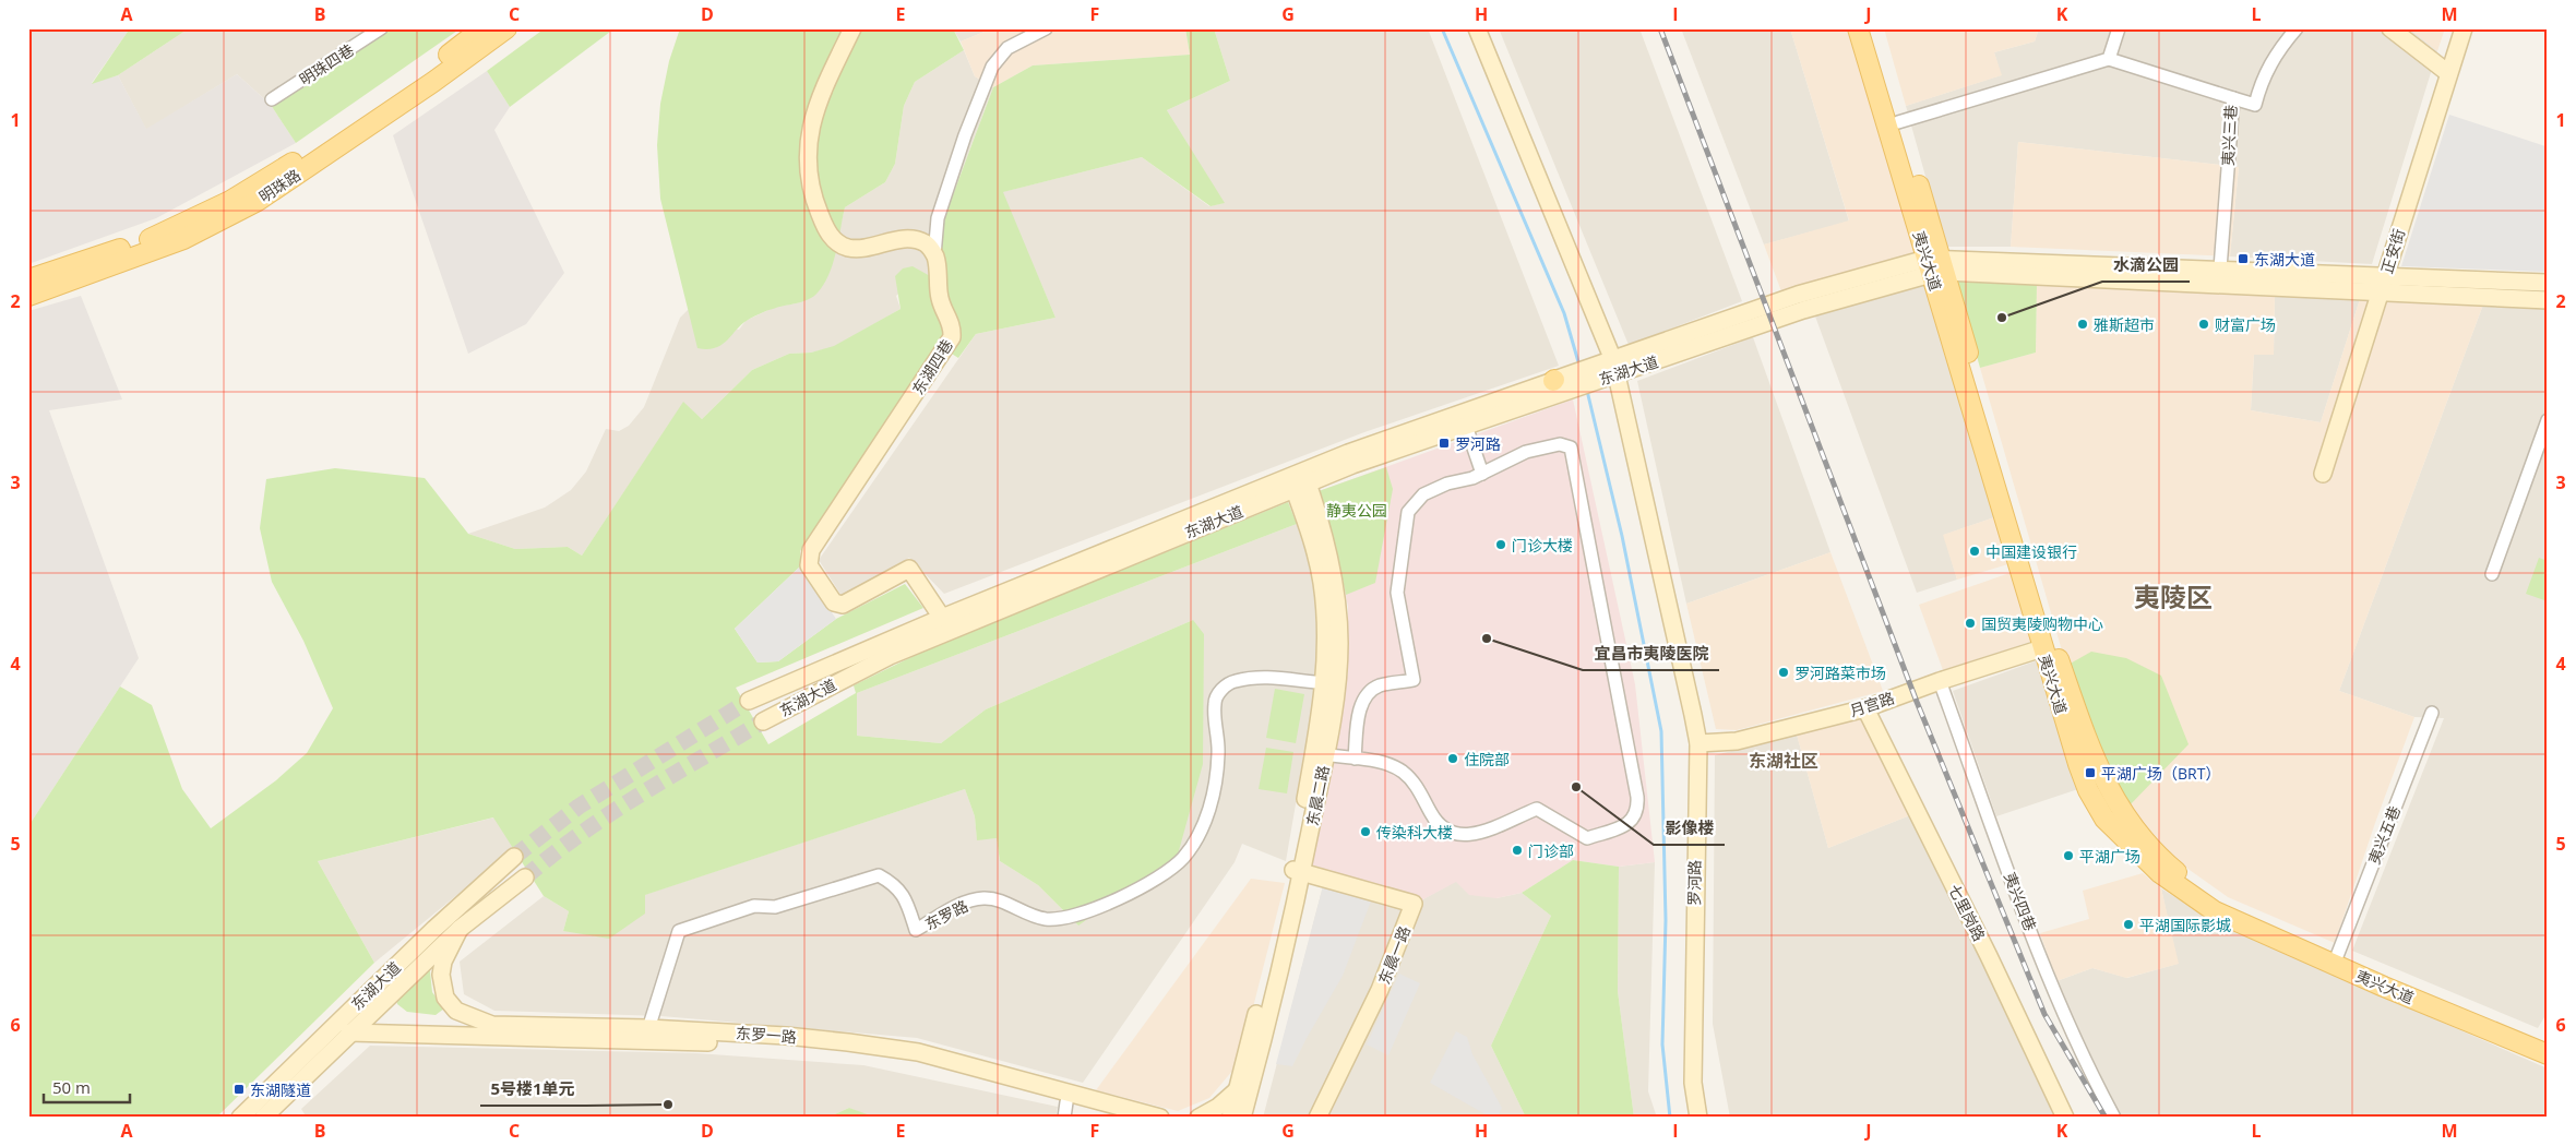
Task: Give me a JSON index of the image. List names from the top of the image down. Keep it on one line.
{"streets":{"main road":["明珠路","正安街","夷兴大道","东湖四巷","东湖大道","月宫路","东晨二路","罗河路","七里岗路","东晨一路","东罗一路"],"street":["明珠四巷","夷兴三巷","夷兴五巷","夷兴四巷","东罗路"]},"crossings":[["夷兴三巷","东湖大道"],["正安街","东湖大道"],["夷兴大道","东湖大道"],["夷兴大道","月宫路"],["夷兴大道","夷兴五巷"],["东湖四巷","东湖大道"],["东湖大道","东晨二路"],["东湖大道","罗河路"],["东湖大道","东罗一路"],["月宫路","罗河路"],["月宫路","夷兴四巷"],["月宫路","七里岗路"],["东晨二路","东罗路"],["东晨二路","东晨一路"],["东罗路","东罗一路"]],"districts":["夷陵区","东湖社区"],"parks":["静夷公园"],"places":{"transit":["东湖大道","罗河路","平湖广场（BRT）","东湖隧道"],"other":["水滴公园","雅斯超市","财富广场","门诊大楼","中国建设银行","国贸夷陵购物中心","宜昌市夷陵医院","罗河路菜市场","住院部","影像楼","传染科大楼","门诊部","平湖广场","平湖国际影城","5号楼1单元"]},"scale_bar":"50 m","grid":{"columns":["A","B","C","D","E","F","G","H","I","J","K","L","M"],"rows":["1","2","3","4","5","6"]}}
